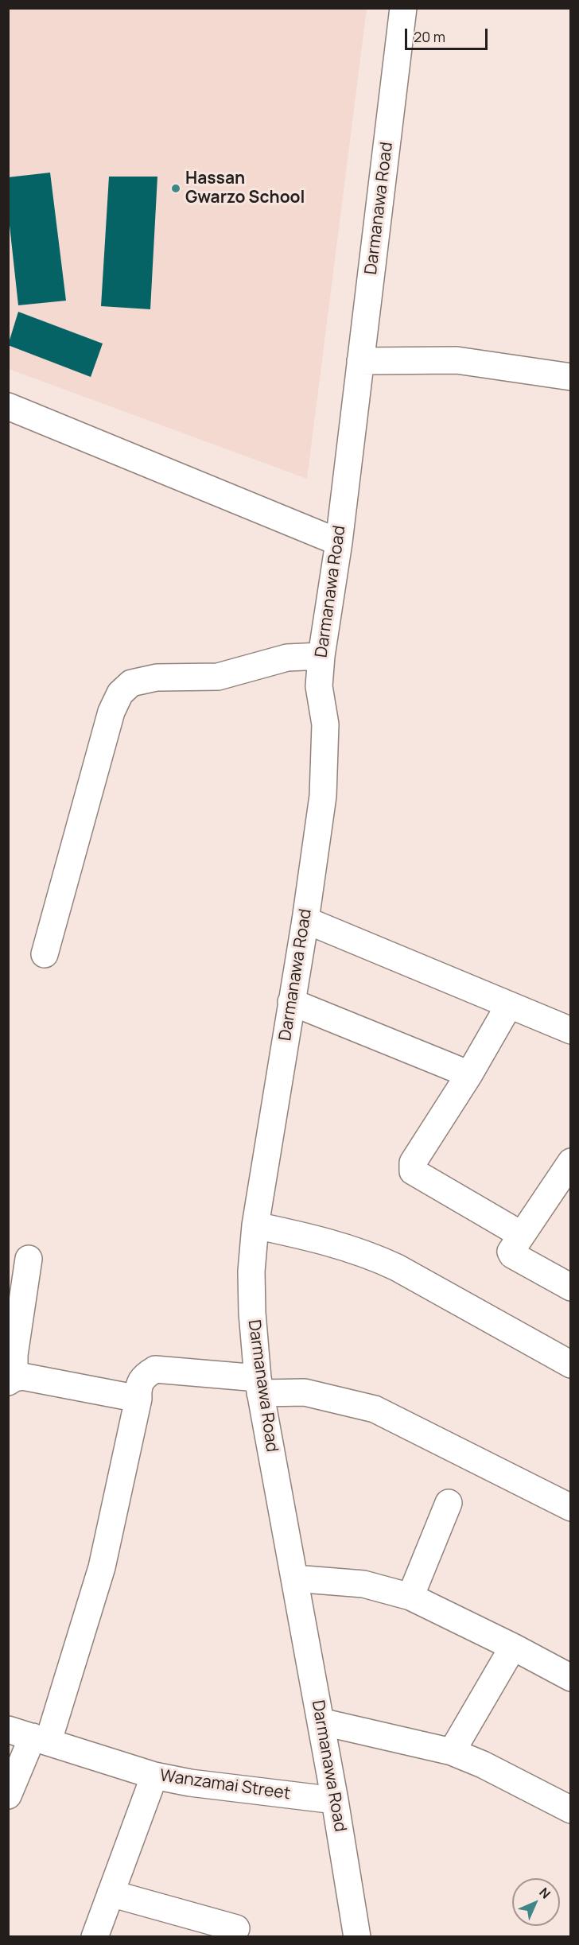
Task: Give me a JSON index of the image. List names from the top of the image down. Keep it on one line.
{"streets":{"street":["Darmanawa Road","Wanzamai Street"]},"crossings":[["Darmanawa Road","Wanzamai Street"]],"places":["Hassan Gwarzo School"],"scale_bar":"20 m","north":"top right"}
